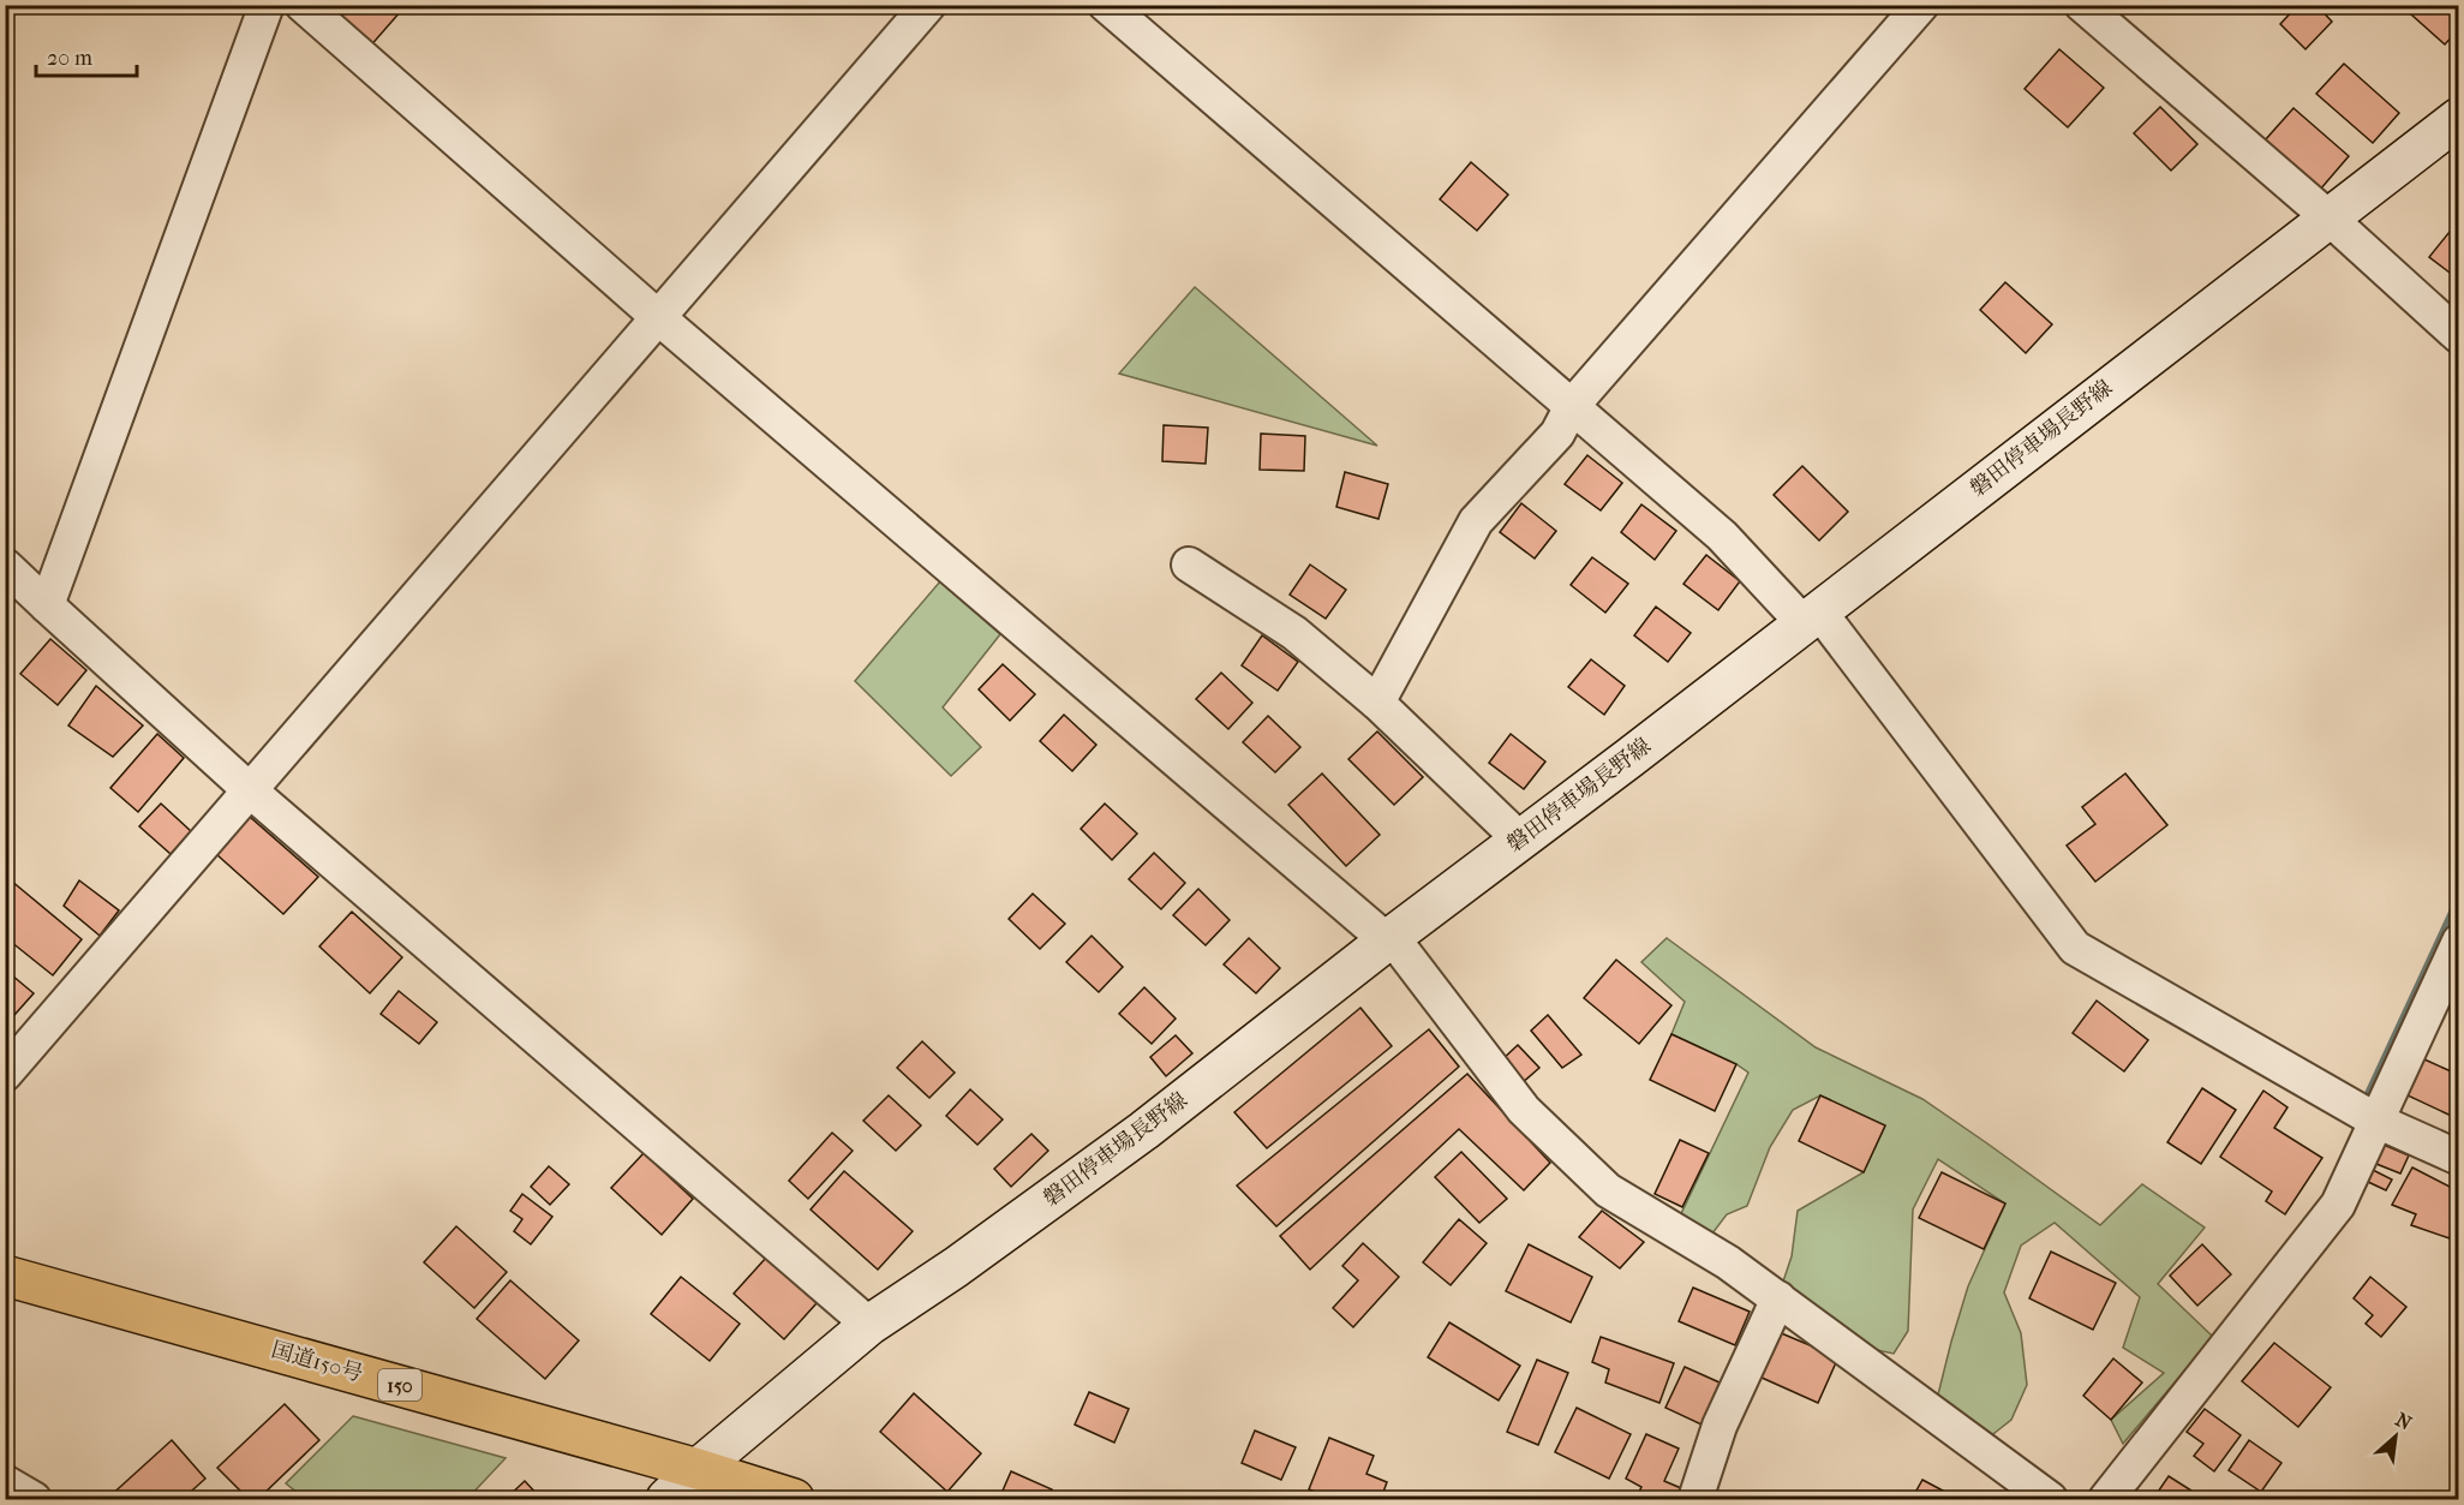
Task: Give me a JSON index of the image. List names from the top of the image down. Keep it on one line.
{"streets":{"highway":["国道150号","150"],"main road":["磐田停車場長野線"]},"crossings":[["磐田停車場長野線","国道150号"]],"scale_bar":"20 m","north":"top right"}
